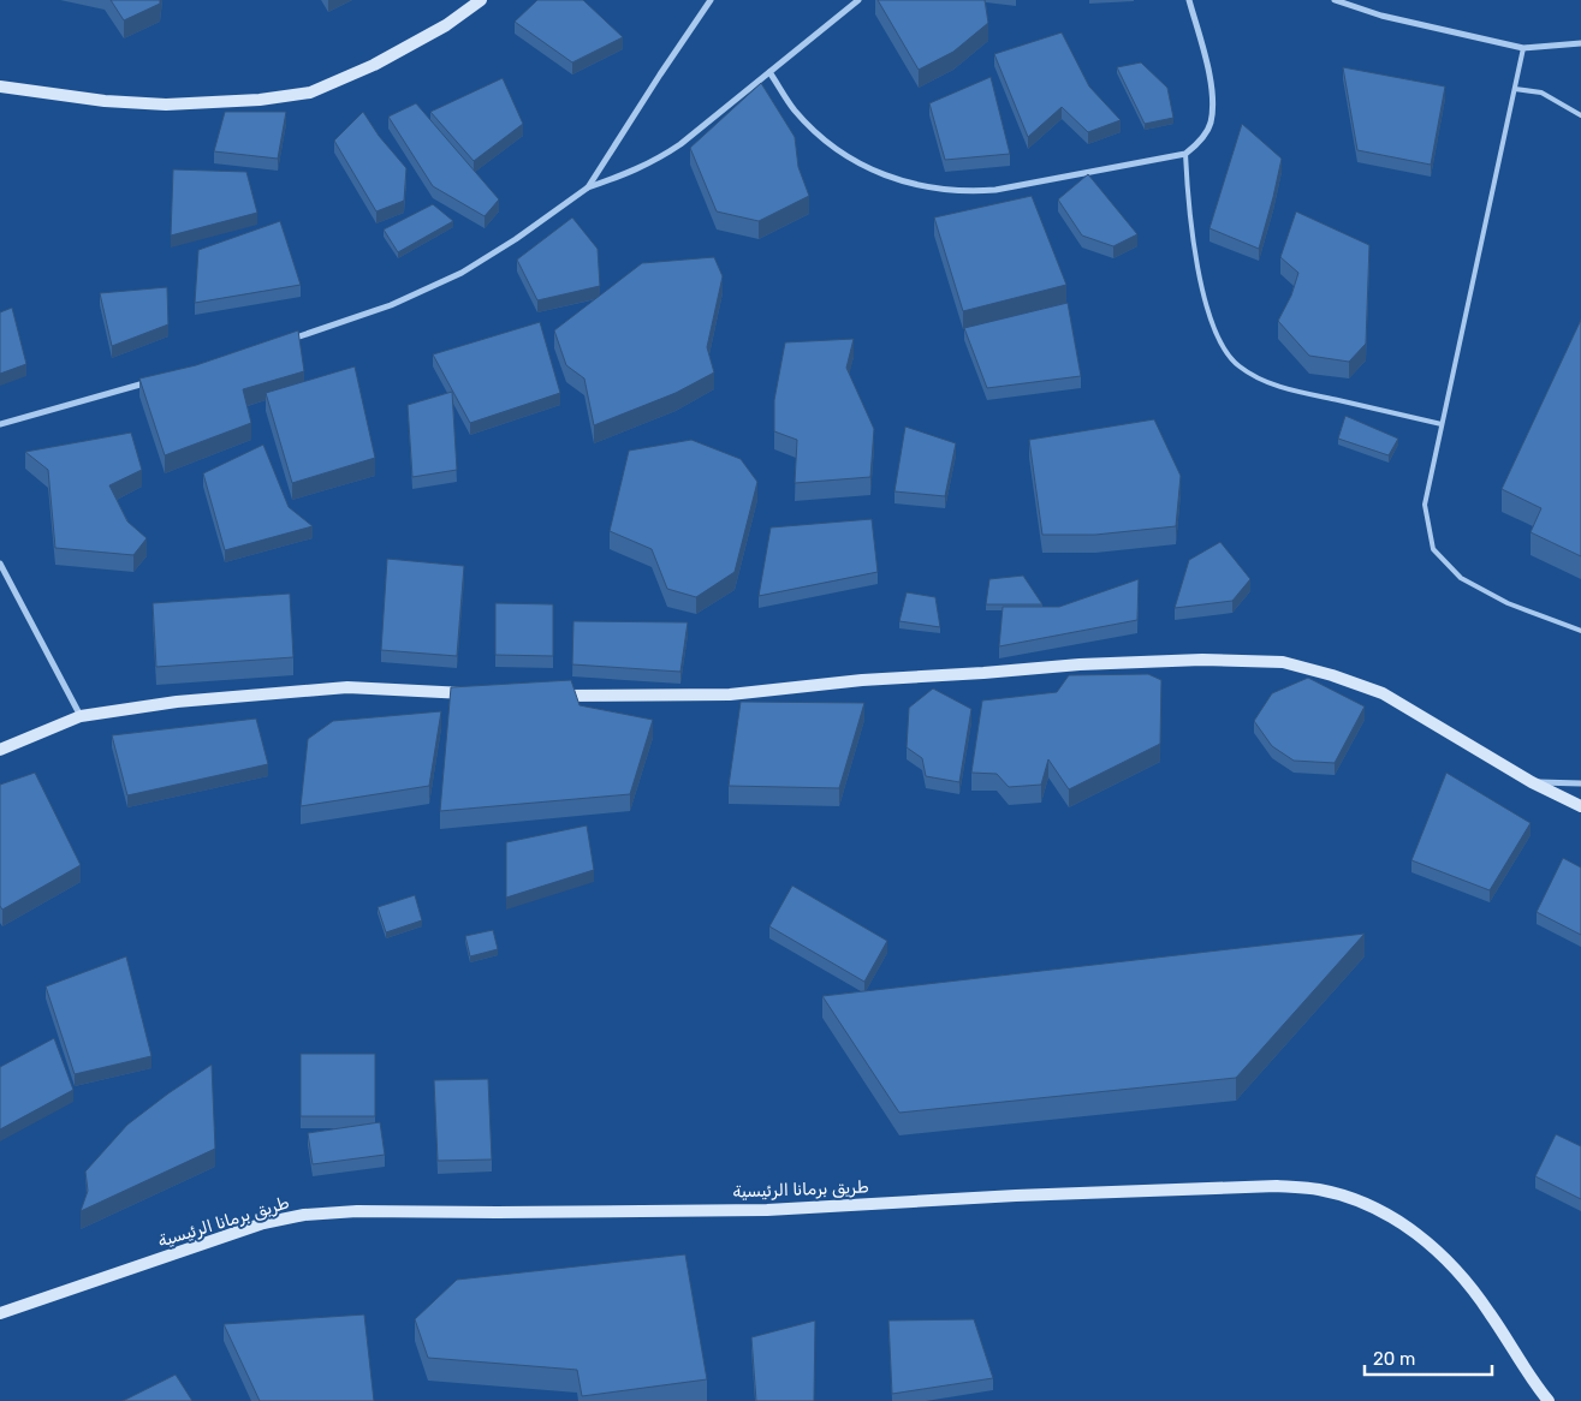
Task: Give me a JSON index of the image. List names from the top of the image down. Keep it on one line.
{"streets":{"street":["طريق برمانا الرئيسية"]},"scale_bar":"20 m"}
